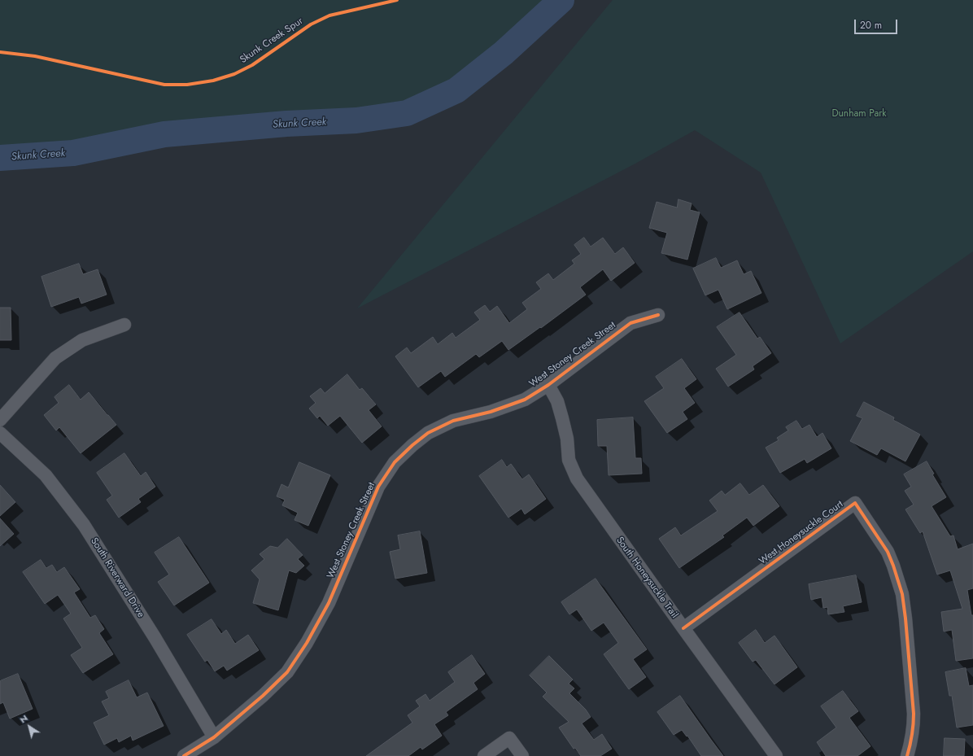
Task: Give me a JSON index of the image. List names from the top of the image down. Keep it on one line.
{"streets":{"street":["West Stoney Creek Street","West Honeysuckle Court","South Riverward Drive","South Honeysuckle Trail"],"cycle path":["Skunk Creek Spur"]},"crossings":[["West Stoney Creek Street","South Riverward Drive"],["West Stoney Creek Street","South Honeysuckle Trail"],["West Honeysuckle Court","South Honeysuckle Trail"]],"water":["Skunk Creek"],"parks":["Dunham Park"],"scale_bar":"20 m","north":"top left"}
